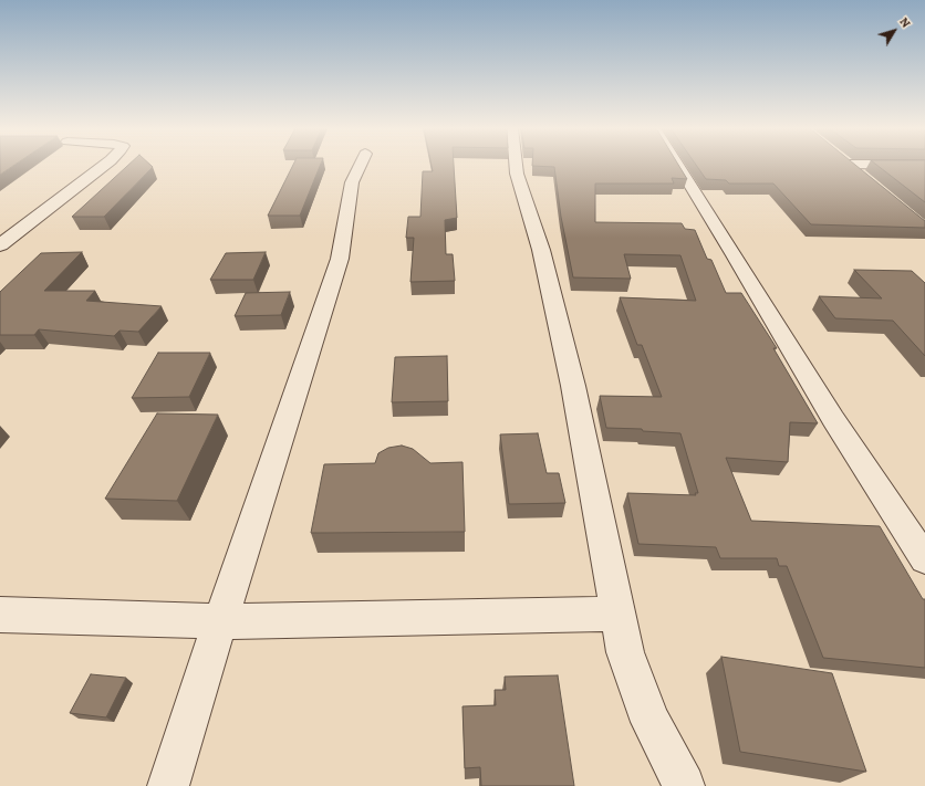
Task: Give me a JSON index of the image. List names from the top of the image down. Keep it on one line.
{"north":"top right"}
